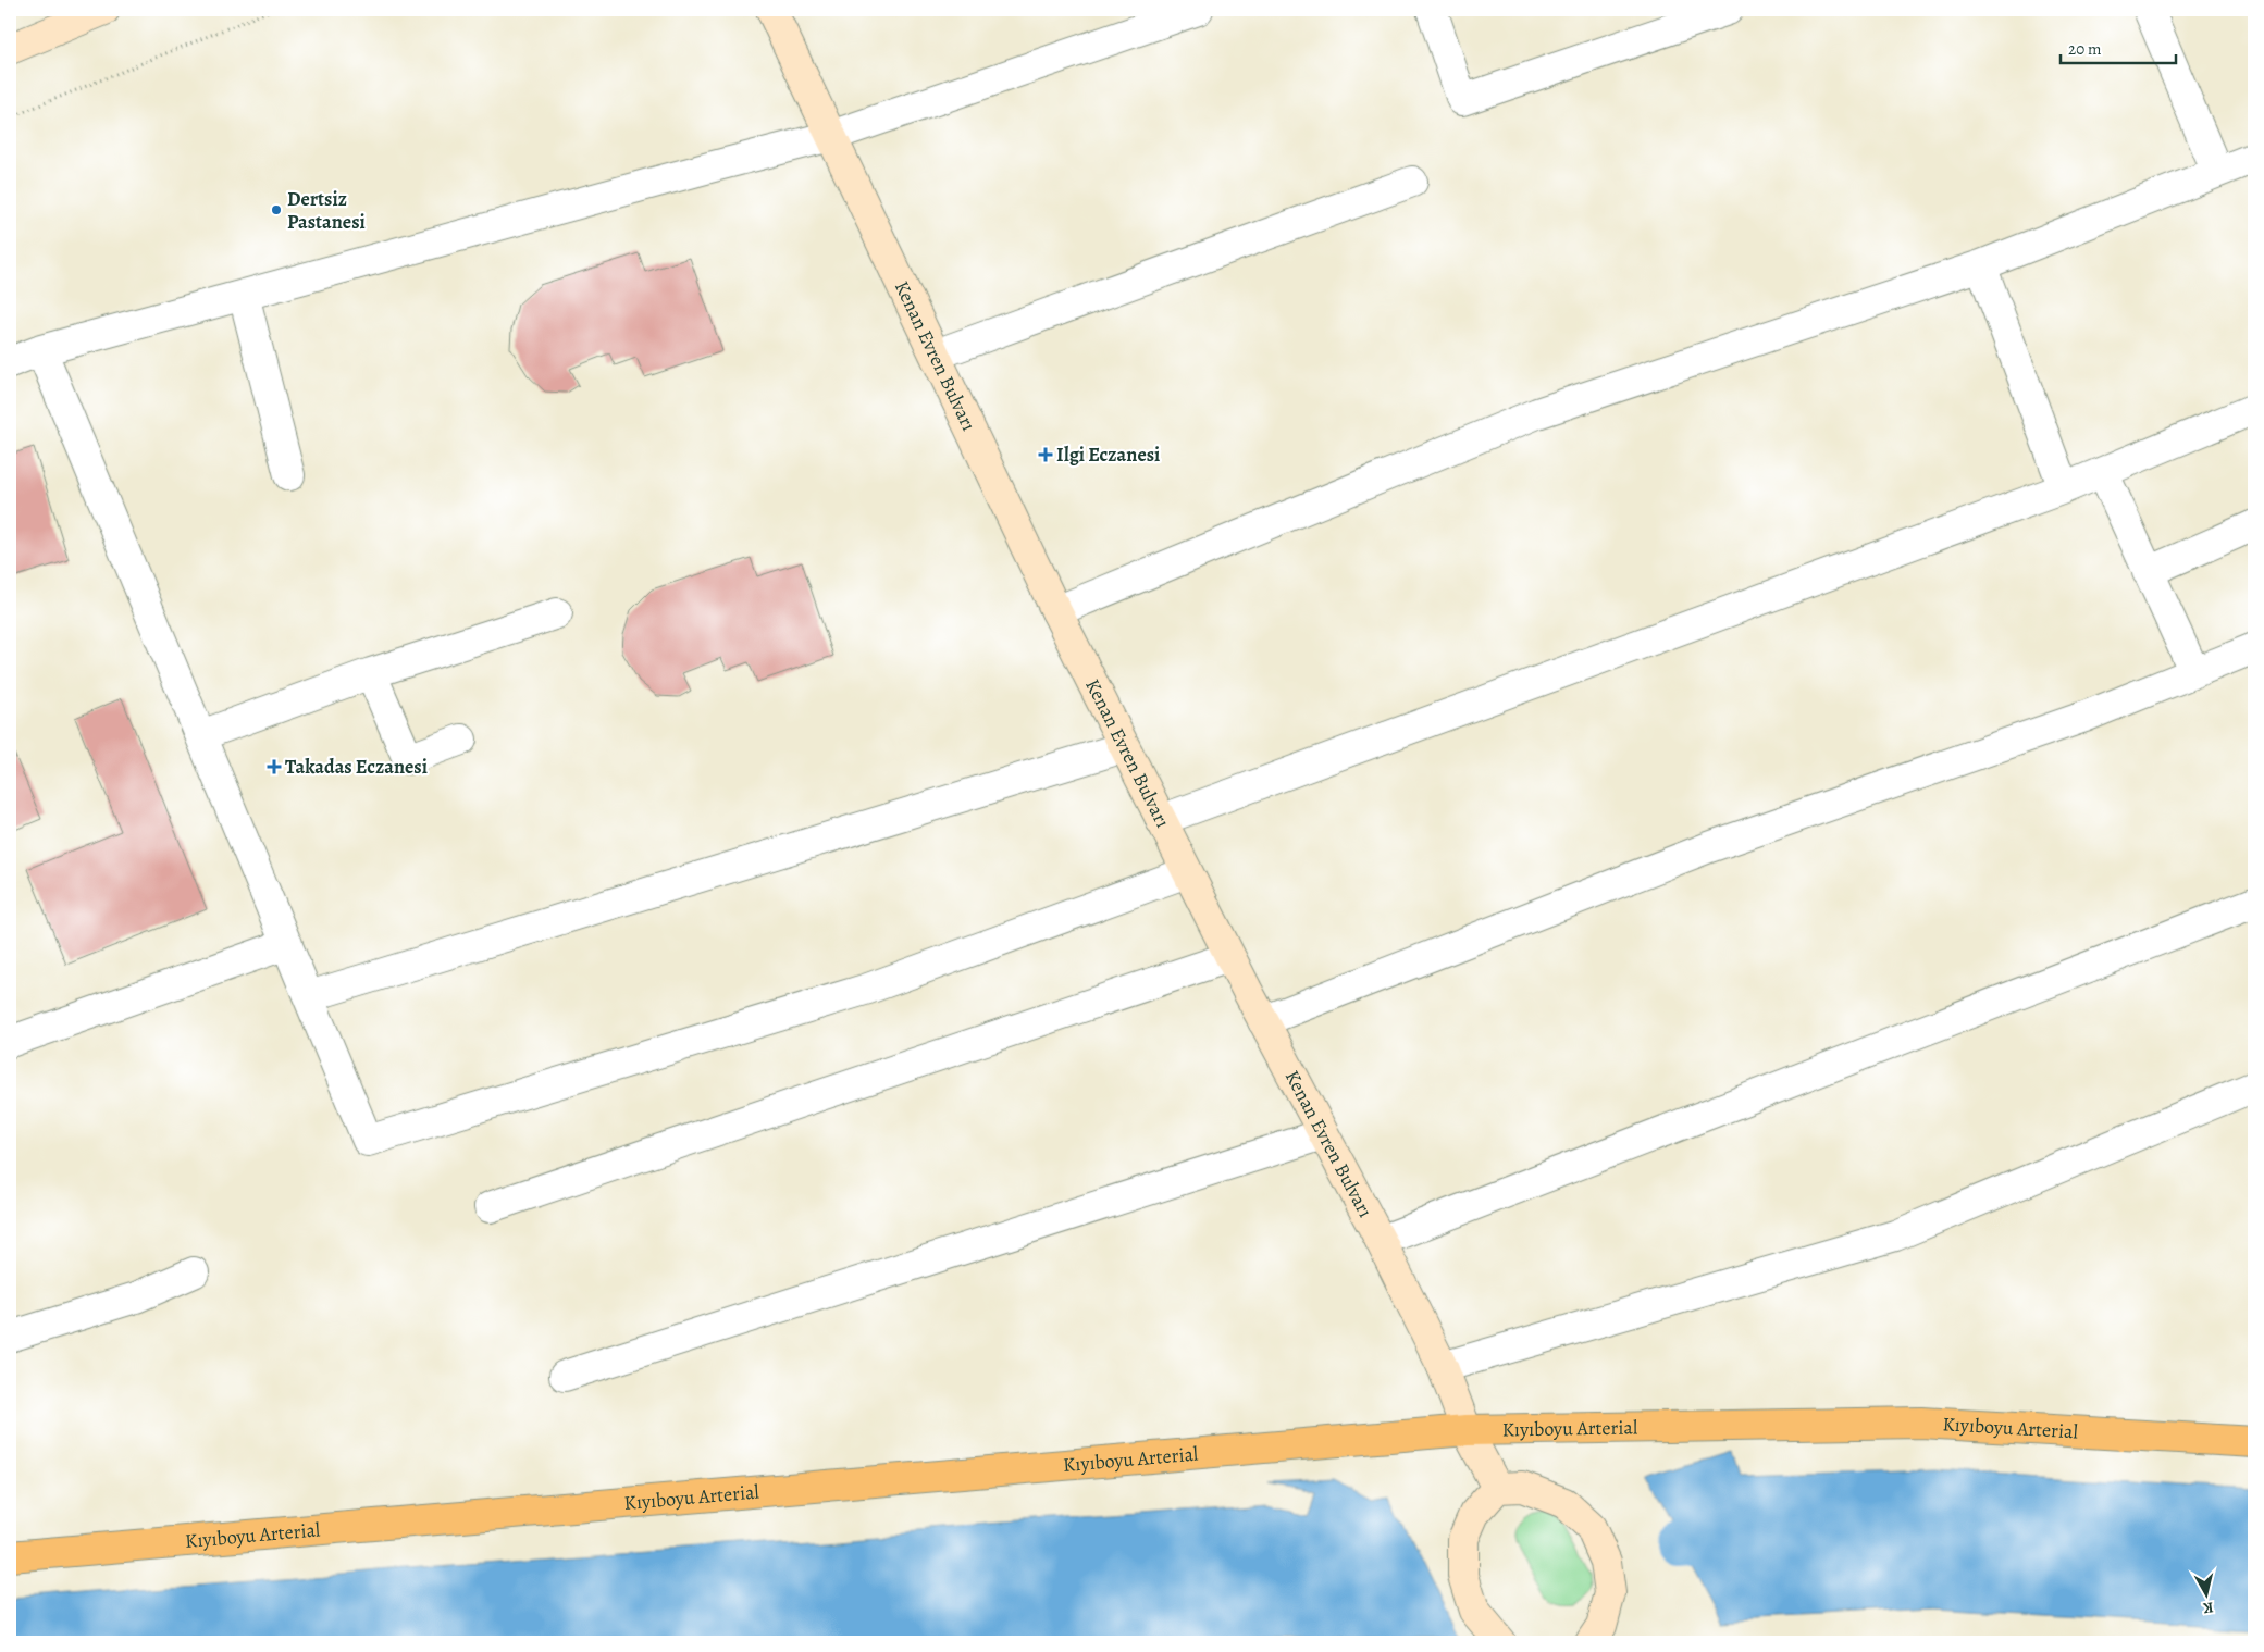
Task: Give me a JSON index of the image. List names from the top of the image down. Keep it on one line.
{"streets":{"main road":["Kenan Evren Bulvarı","Kıyıboyu Arterial"]},"crossings":[["Kenan Evren Bulvarı","Kıyıboyu Arterial"]],"places":{"other":["Dertsiz Pastanesi"],"health":["Ilgi Eczanesi","Takadas Eczanesi"]},"scale_bar":"20 m","north":"bottom"}
